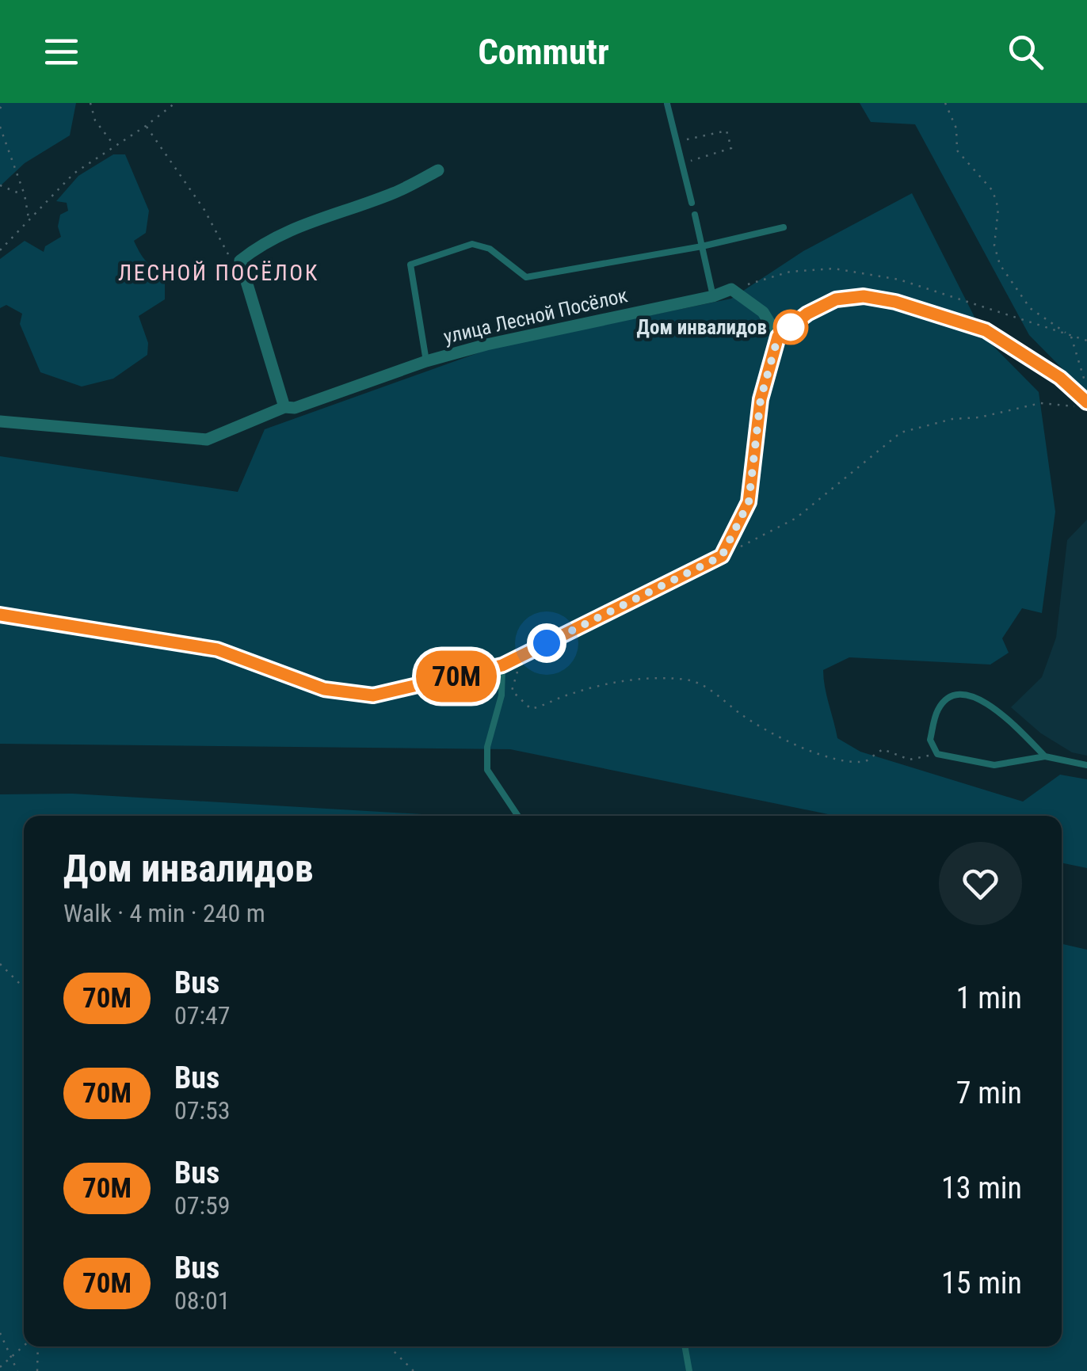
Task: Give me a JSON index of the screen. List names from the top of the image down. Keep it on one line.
{"streets":{"street":["улица Лесной Посёлок"]},"districts":["ЛЕСНОЙ ПОСЁЛОК"],"places":["Дом инвалидов"],"lines":["bus line 70М"],"page":{"header":"Commutr","on_map":"70М","heading":["Дом инвалидов","Walk · 4 min · 240 m"],"list":[{"mark":"70М","name":"Bus","note":"07:47","value":"1 min"},{"mark":"70М","name":"Bus","note":"07:53","value":"7 min"},{"mark":"70М","name":"Bus","note":"07:59","value":"13 min"},{"mark":"70М","name":"Bus","note":"08:01","value":"15 min"}]}}
